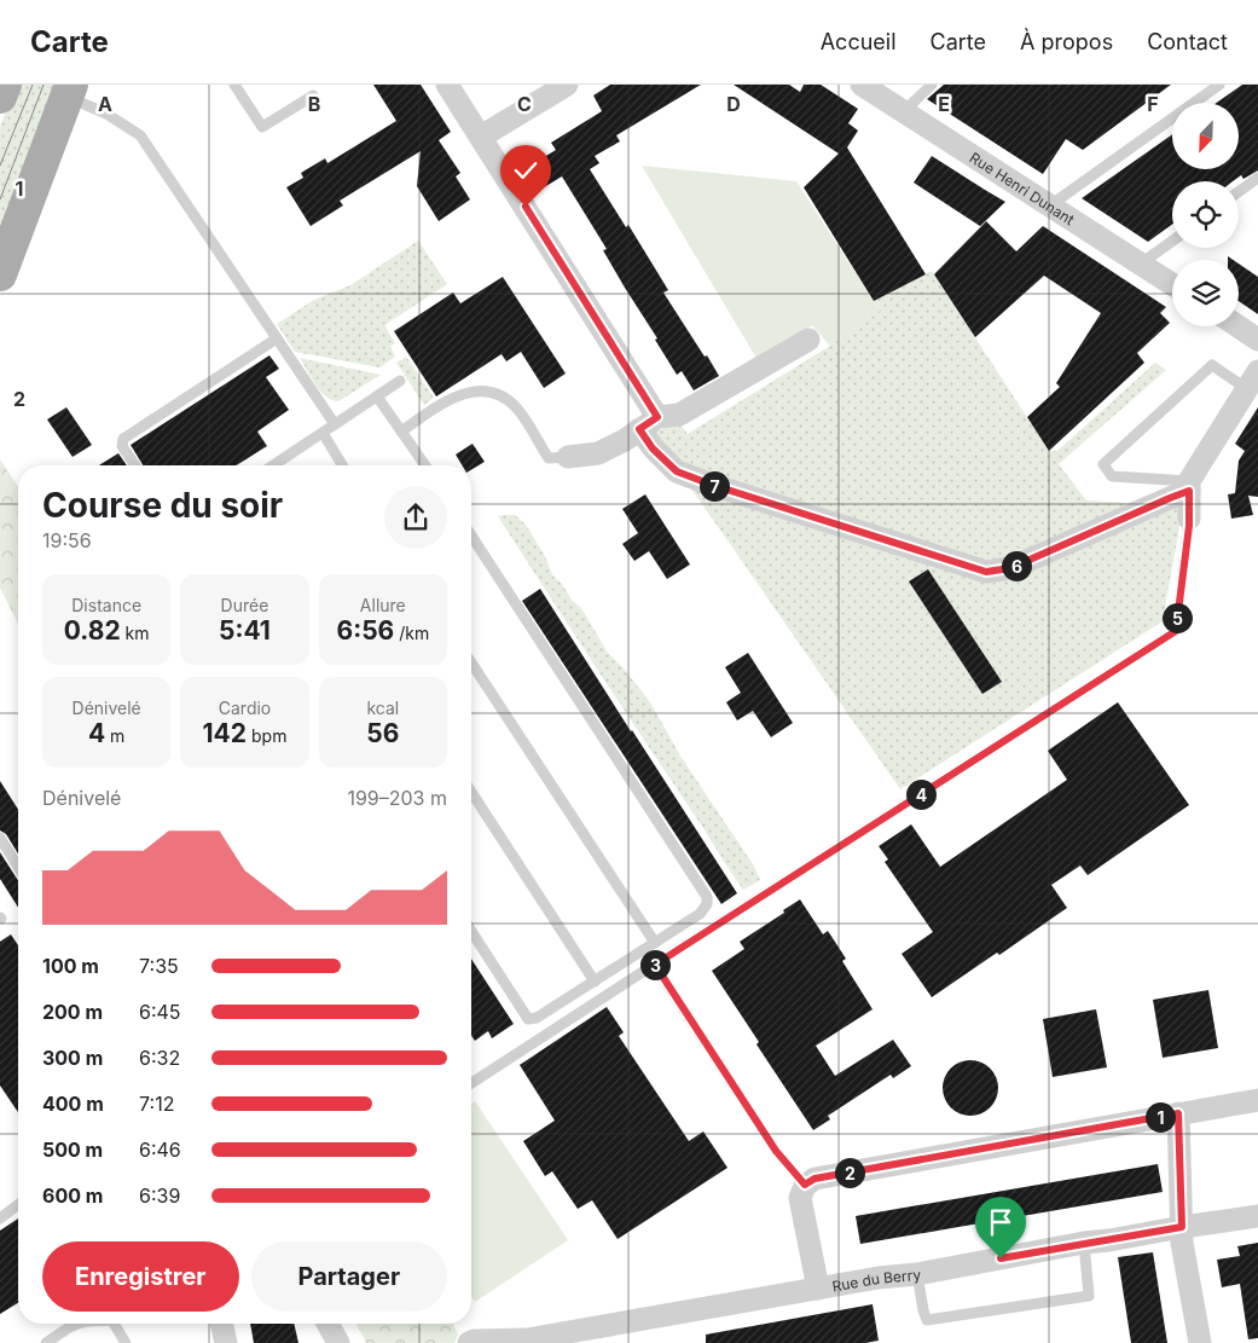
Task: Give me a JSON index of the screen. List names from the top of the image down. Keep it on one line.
{"streets":{"street":["Rue Henri Dunant","Rue du Berry"]},"north":"bottom left","page":{"header":"Carte","nav":["Accueil","Carte","À propos","Contact"],"heading":["Course du soir","19:56"],"pins":["7","6","5","4","3","1","2"],"stats":[["Distance","0.82 km"],["Durée","5:41"],["Allure","6:56 /km"],["Dénivelé","4 m"],["Cardio","142 bpm"],["kcal","56"]],"chart":["Dénivelé","199–203 m"],"list":[{"name":"100 m","note":"7:35"},{"name":"200 m","note":"6:45"},{"name":"300 m","note":"6:32"},{"name":"400 m","note":"7:12"},{"name":"500 m","note":"6:46"},{"name":"600 m","note":"6:39"}],"buttons":["Enregistrer","Partager"]},"grid":{"columns":["A","B","C","D","E","F"],"rows":["1","2"]}}
